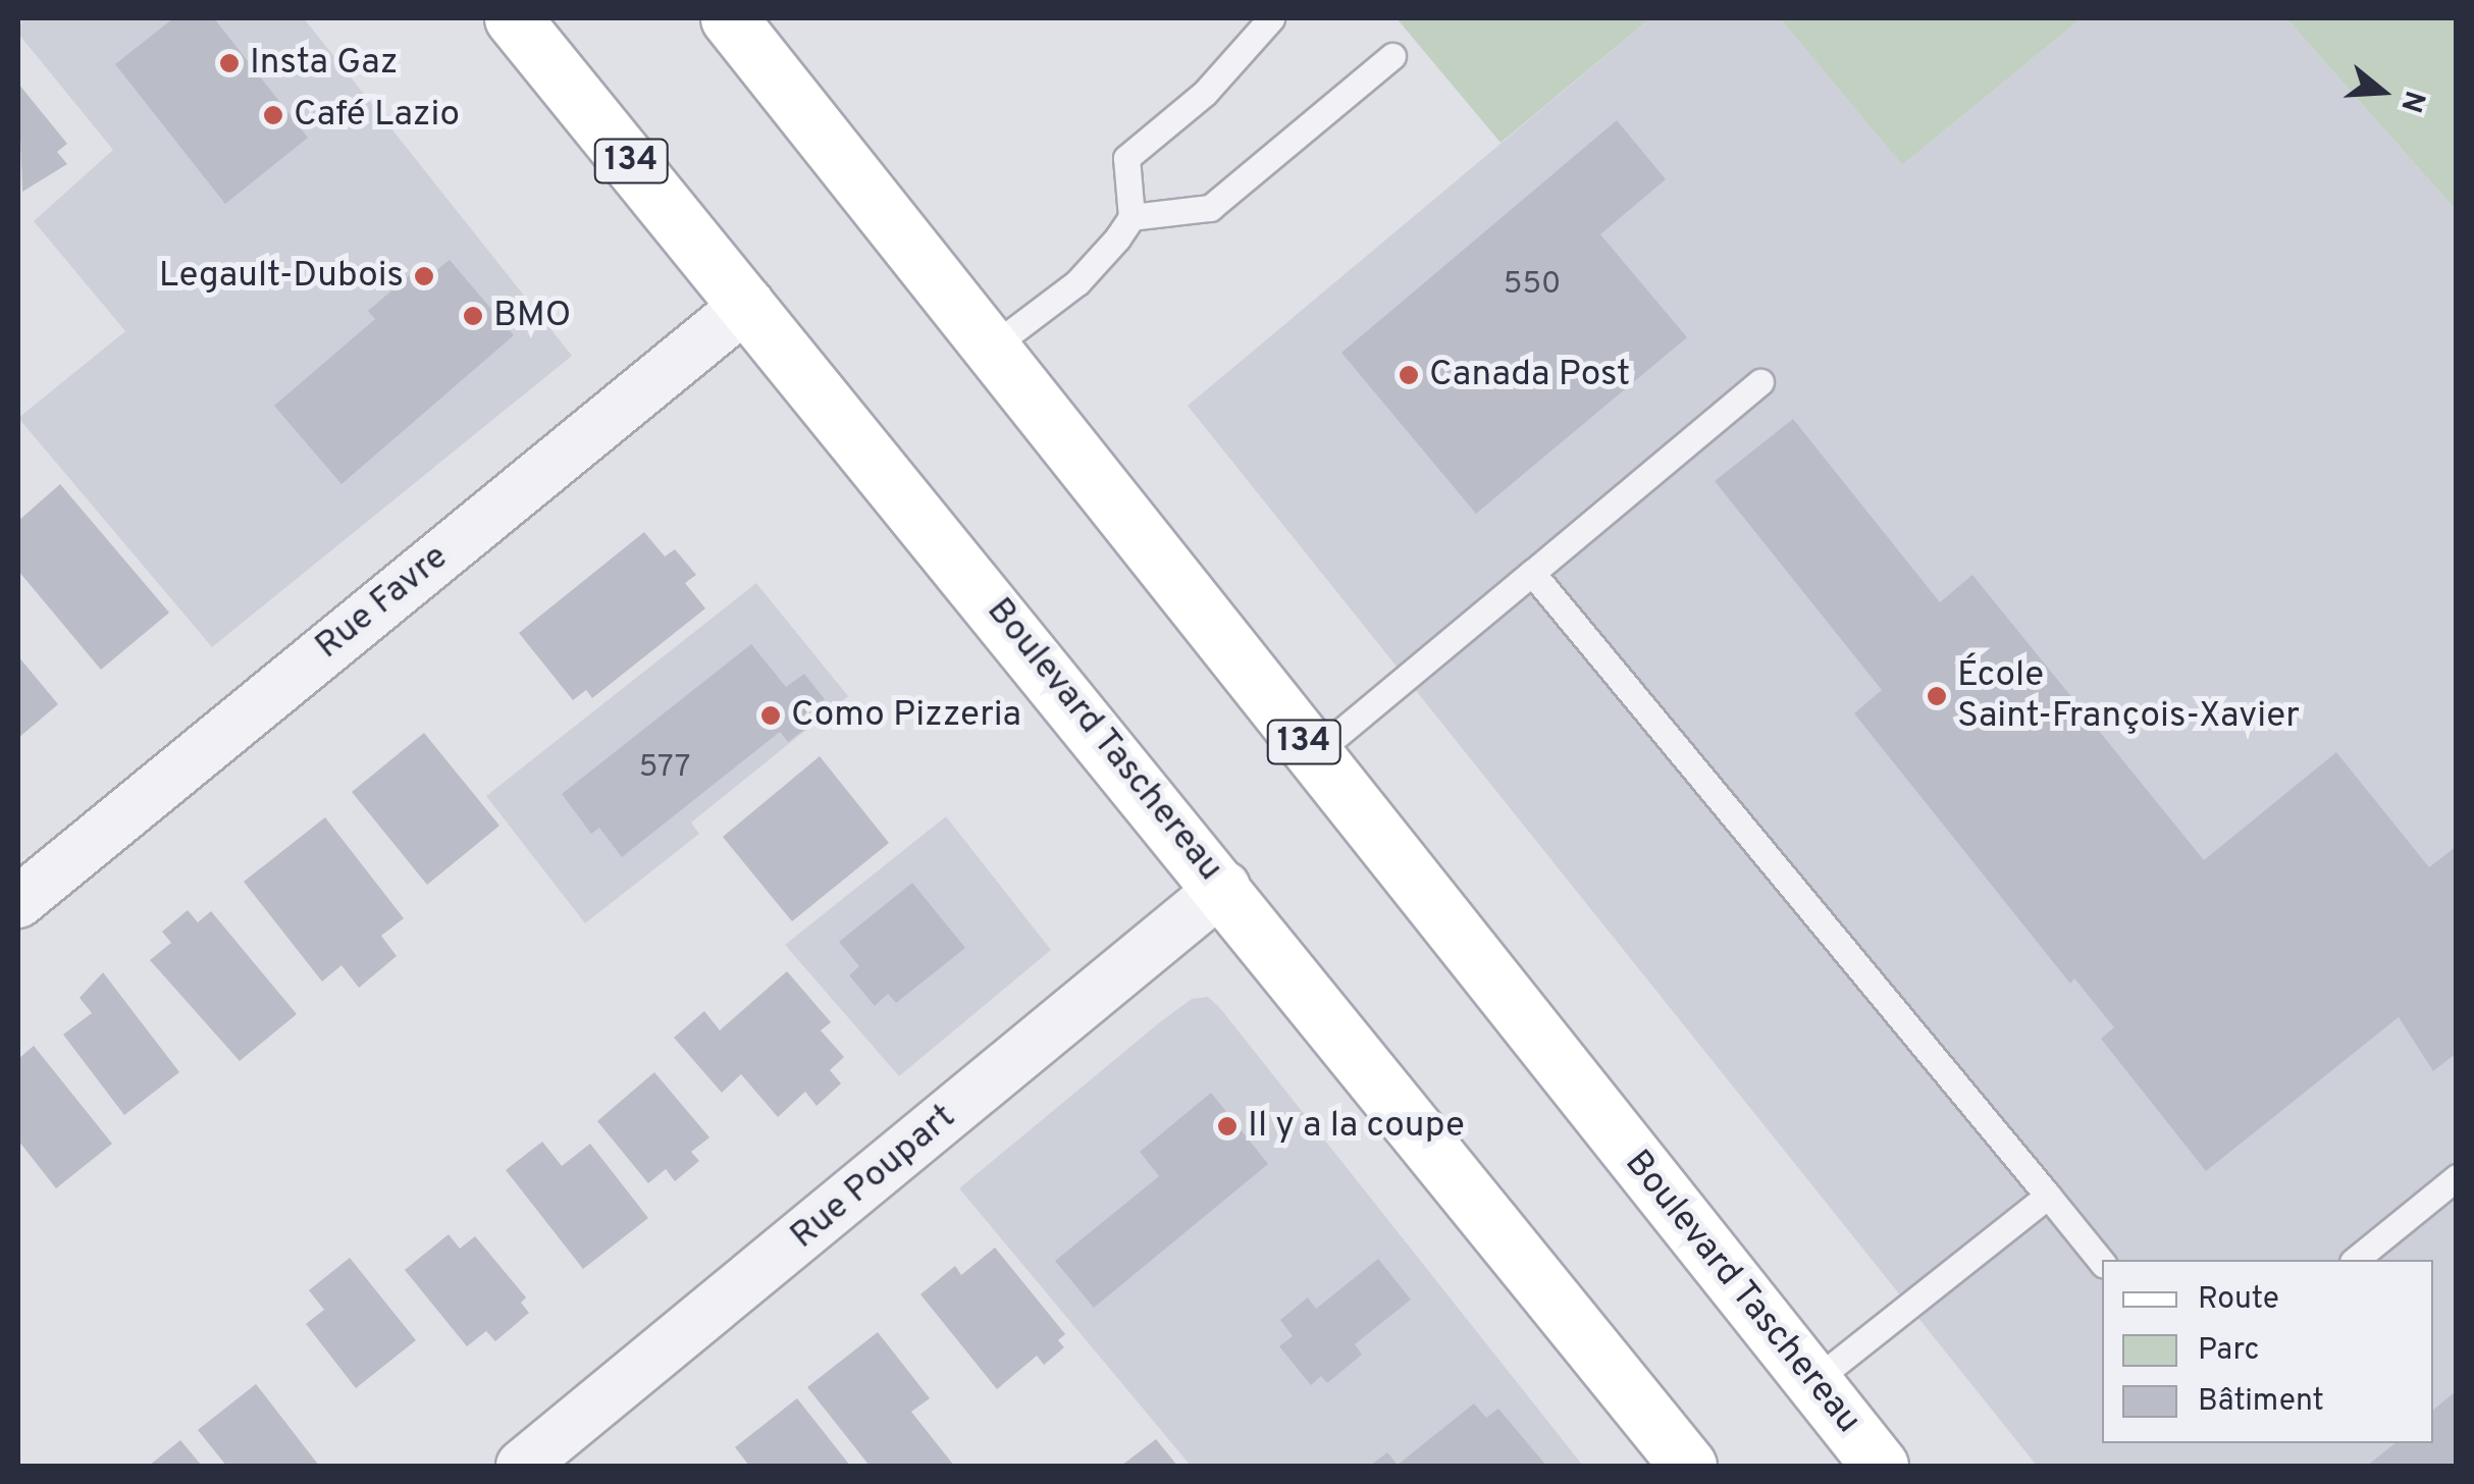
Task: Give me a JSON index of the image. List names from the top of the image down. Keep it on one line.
{"streets":{"main road":["134","Boulevard Taschereau"],"street":["Rue Favre","Rue Poupart"]},"crossings":[["Rue Favre","Boulevard Taschereau"],["Boulevard Taschereau","Rue Poupart"]],"places":["Insta Gaz","Café Lazio","Legault-Dubois","BMO","Canada Post","École Saint-François-Xavier","Como Pizzeria","Il y a la coupe"],"house_numbers":["550","577"],"legend":["Route","Parc","Bâtiment"],"north":"right"}
